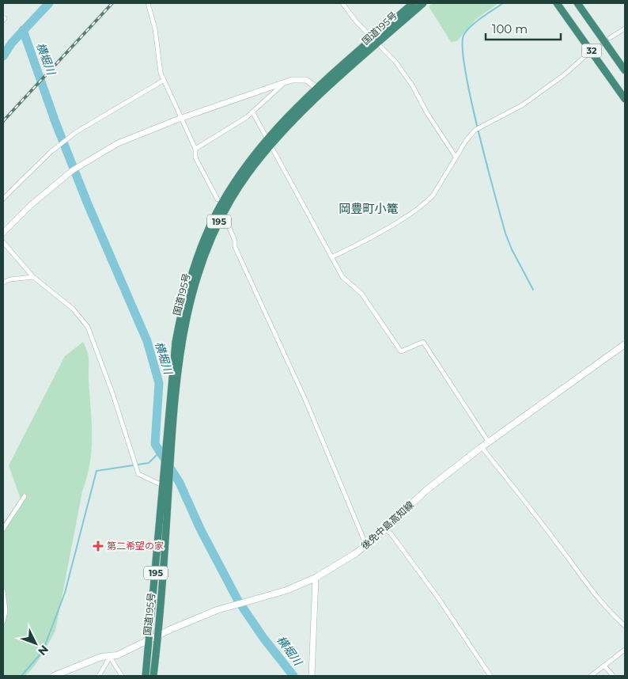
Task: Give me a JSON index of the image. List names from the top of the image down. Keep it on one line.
{"streets":{"highway":["国道195号","32","195"],"main road":["後免中島高知線"]},"crossings":[["国道195号","後免中島高知線"]],"districts":["岡豊町小篭"],"water":["横堀川"],"places":{"health":["第二希望の家"]},"scale_bar":"100 m","north":"bottom right"}
